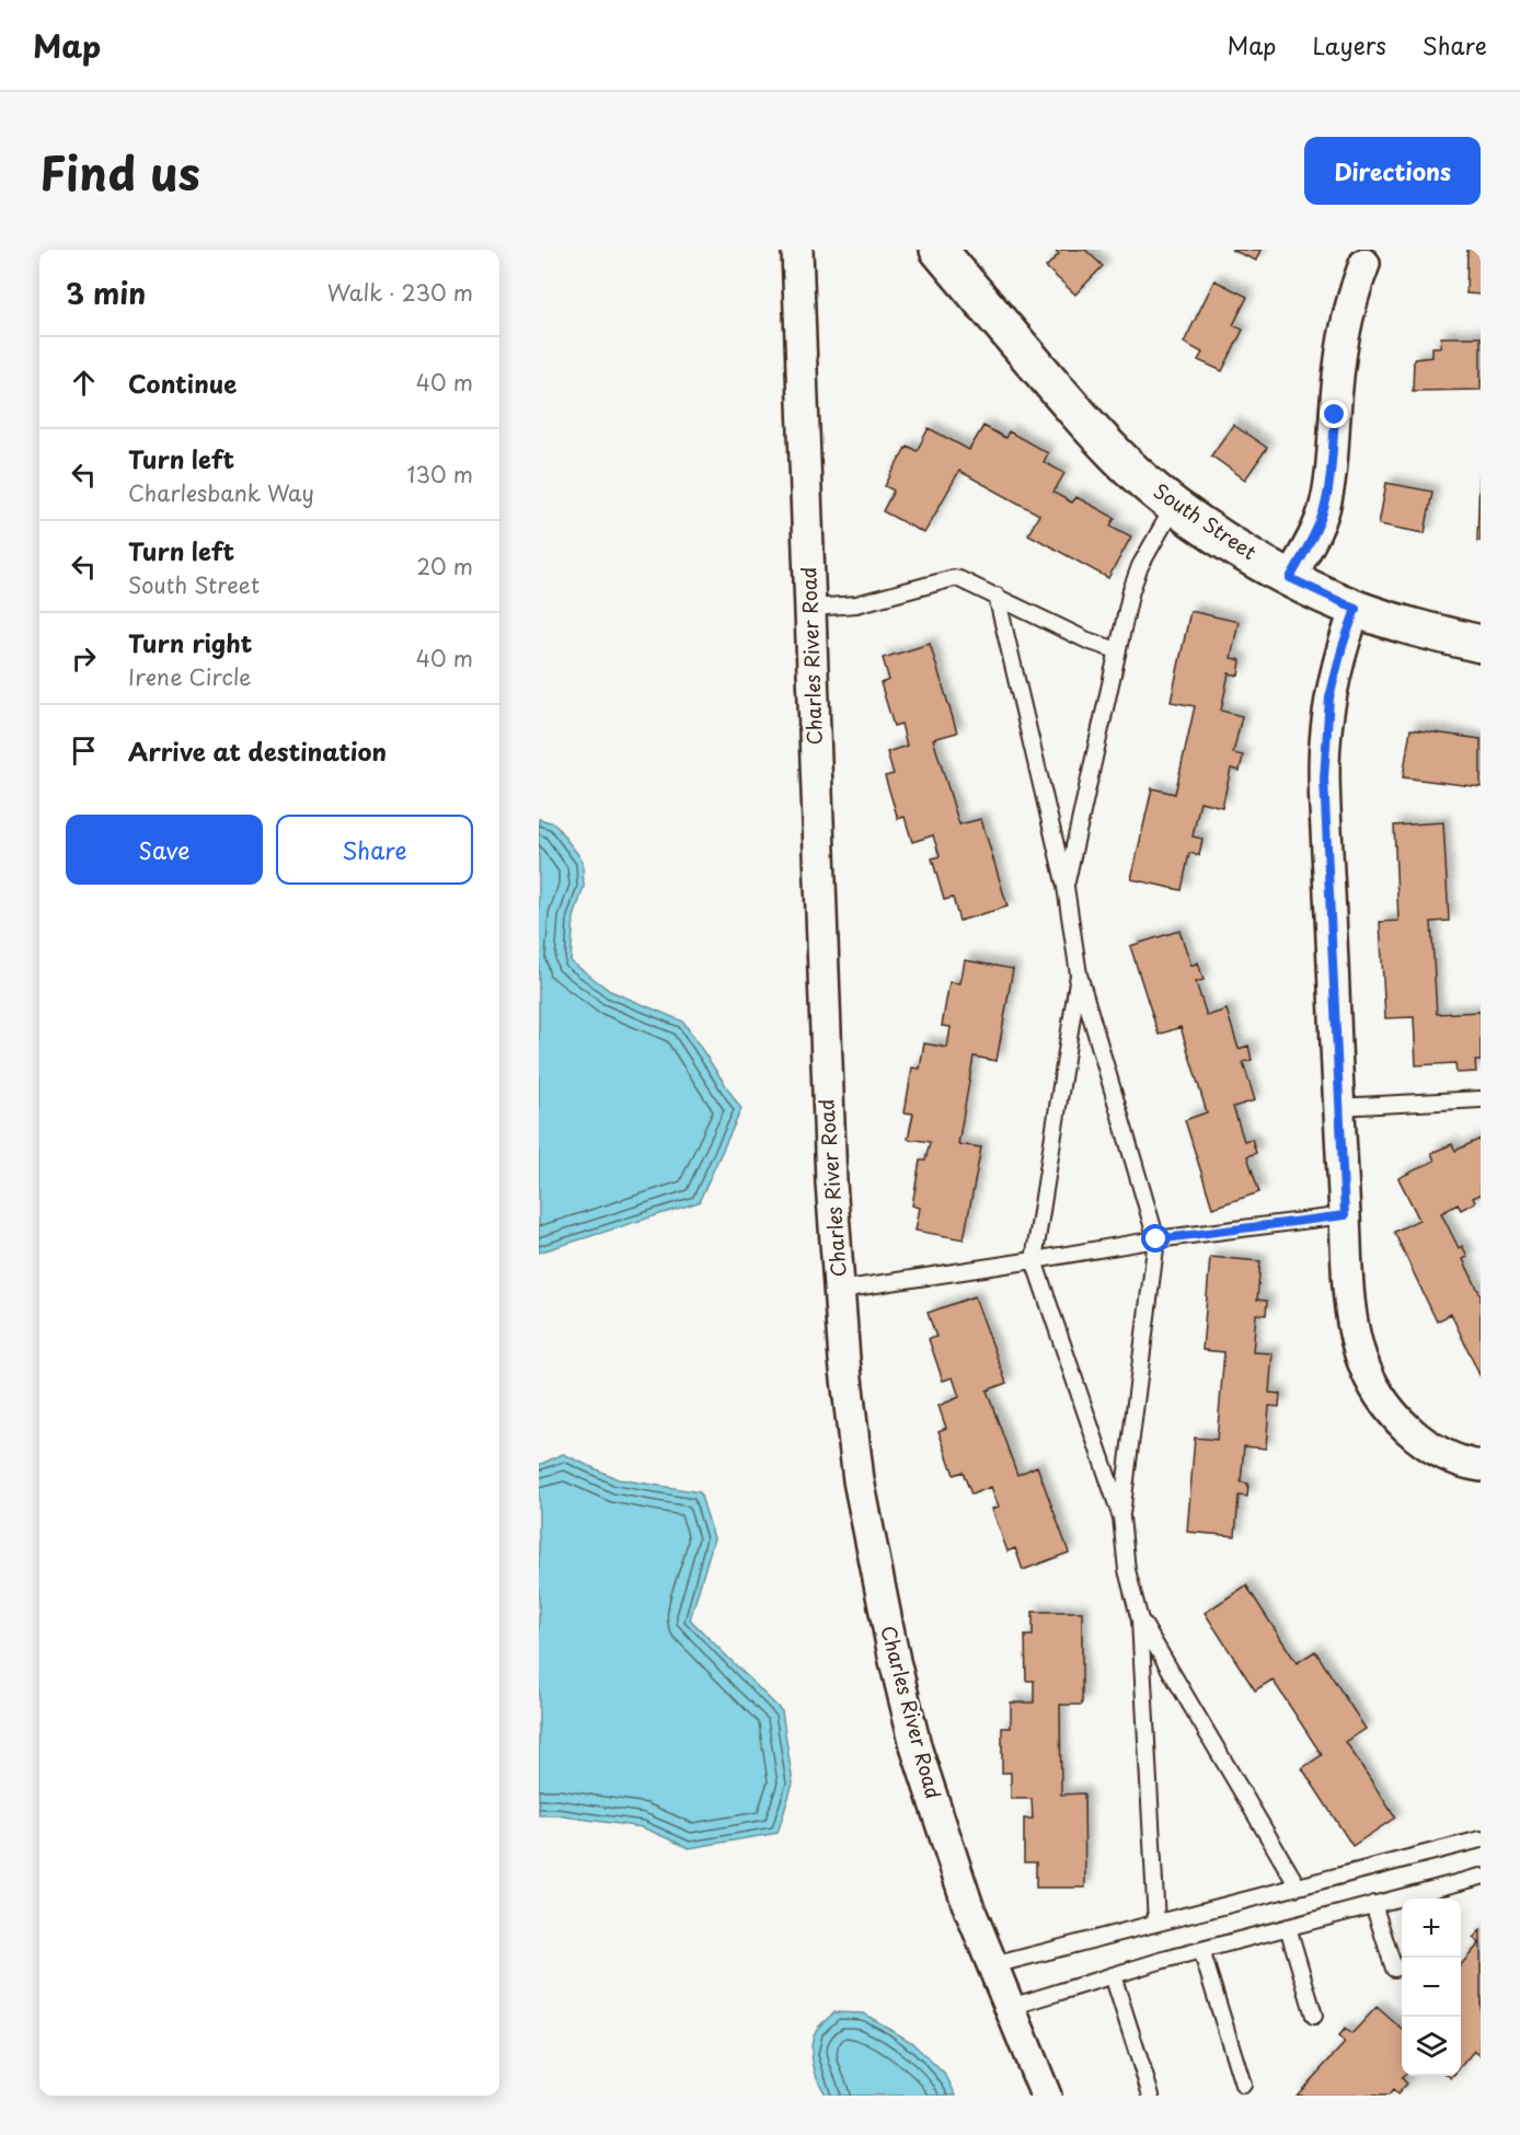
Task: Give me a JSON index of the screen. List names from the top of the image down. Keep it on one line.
{"streets":{"main road":["South Street"],"street":["Charles River Road"]},"page":{"header":"Map","nav":["Map","Layers","Share"],"title":"Find us","buttons":["Directions",["Save","Share"]],"heading":["3 min","Walk · 230 m"],"list":[["Continue","40 m"],["Turn left","Charlesbank Way","130 m"],["Turn left","South Street","20 m"],["Turn right","Irene Circle","40 m"],"Arrive at destination"],"map_buttons":["+","−"]}}
